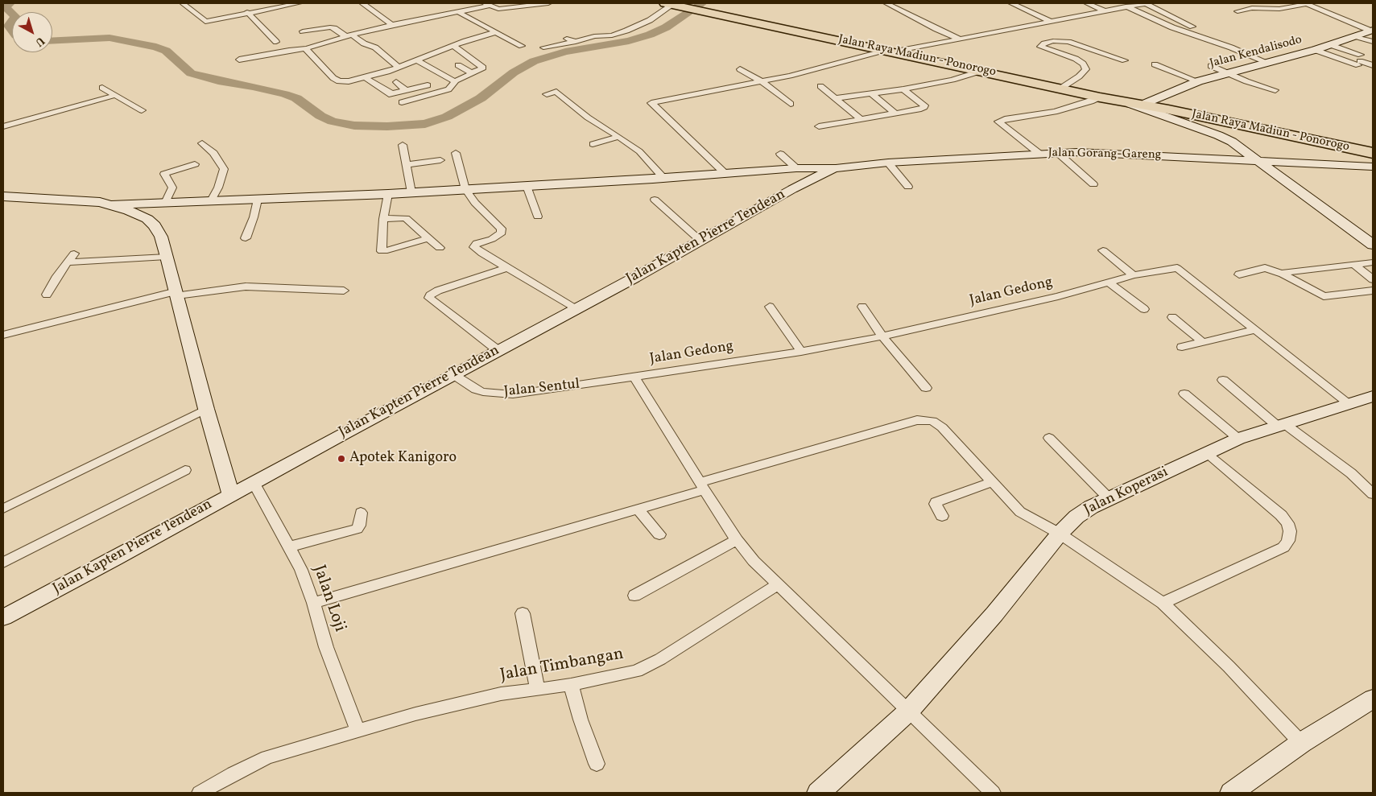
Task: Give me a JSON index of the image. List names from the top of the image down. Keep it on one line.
{"streets":{"highway":["Jalan Raya Madiun - Ponorogo"],"street":["Jalan Kendalisodo","Jalan Gorang-Gareng","Jalan Kapten Pierre Tendean","Jalan Gedong","Jalan Sentul","Jalan Koperasi","Jalan Loji","Jalan Timbangan"]},"crossings":[["Jalan Kendalisodo","Jalan Raya Madiun - Ponorogo"],["Jalan Gorang-Gareng","Jalan Kapten Pierre Tendean"],["Jalan Kapten Pierre Tendean","Jalan Sentul"],["Jalan Kapten Pierre Tendean","Jalan Loji"],["Jalan Gedong","Jalan Sentul"],["Jalan Gedong","Jalan Koperasi"],["Jalan Loji","Jalan Timbangan"]],"places":["Apotek Kanigoro"],"north":"bottom right"}
